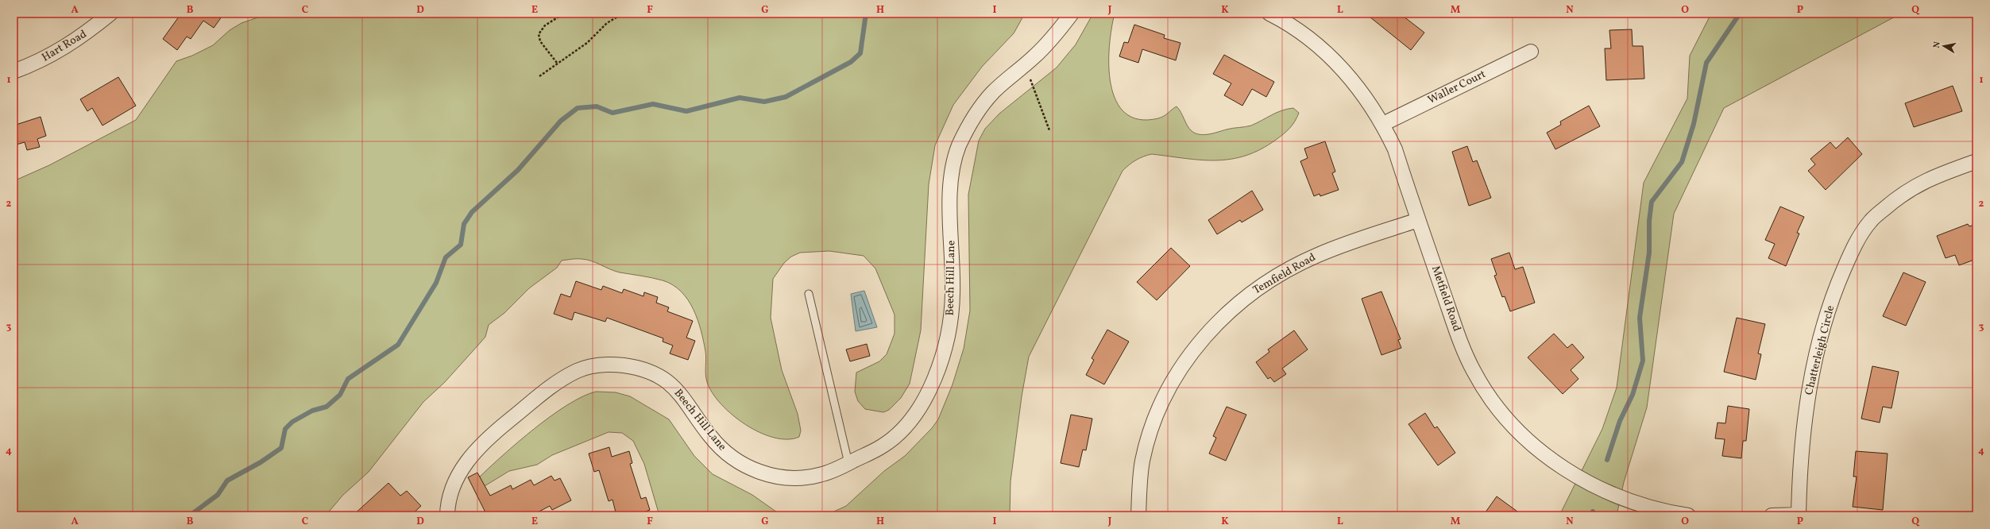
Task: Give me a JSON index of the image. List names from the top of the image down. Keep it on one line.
{"streets":{"street":["Hart Road","Waller Court","Temfield Road","Beech Hill Lane","Metfield Road","Chatterleigh Circle"]},"crossings":[["Waller Court","Metfield Road"],["Temfield Road","Metfield Road"]],"north":"left","grid":{"columns":["A","B","C","D","E","F","G","H","I","J","K","L","M","N","O","P","Q"],"rows":["1","2","3","4"]}}
